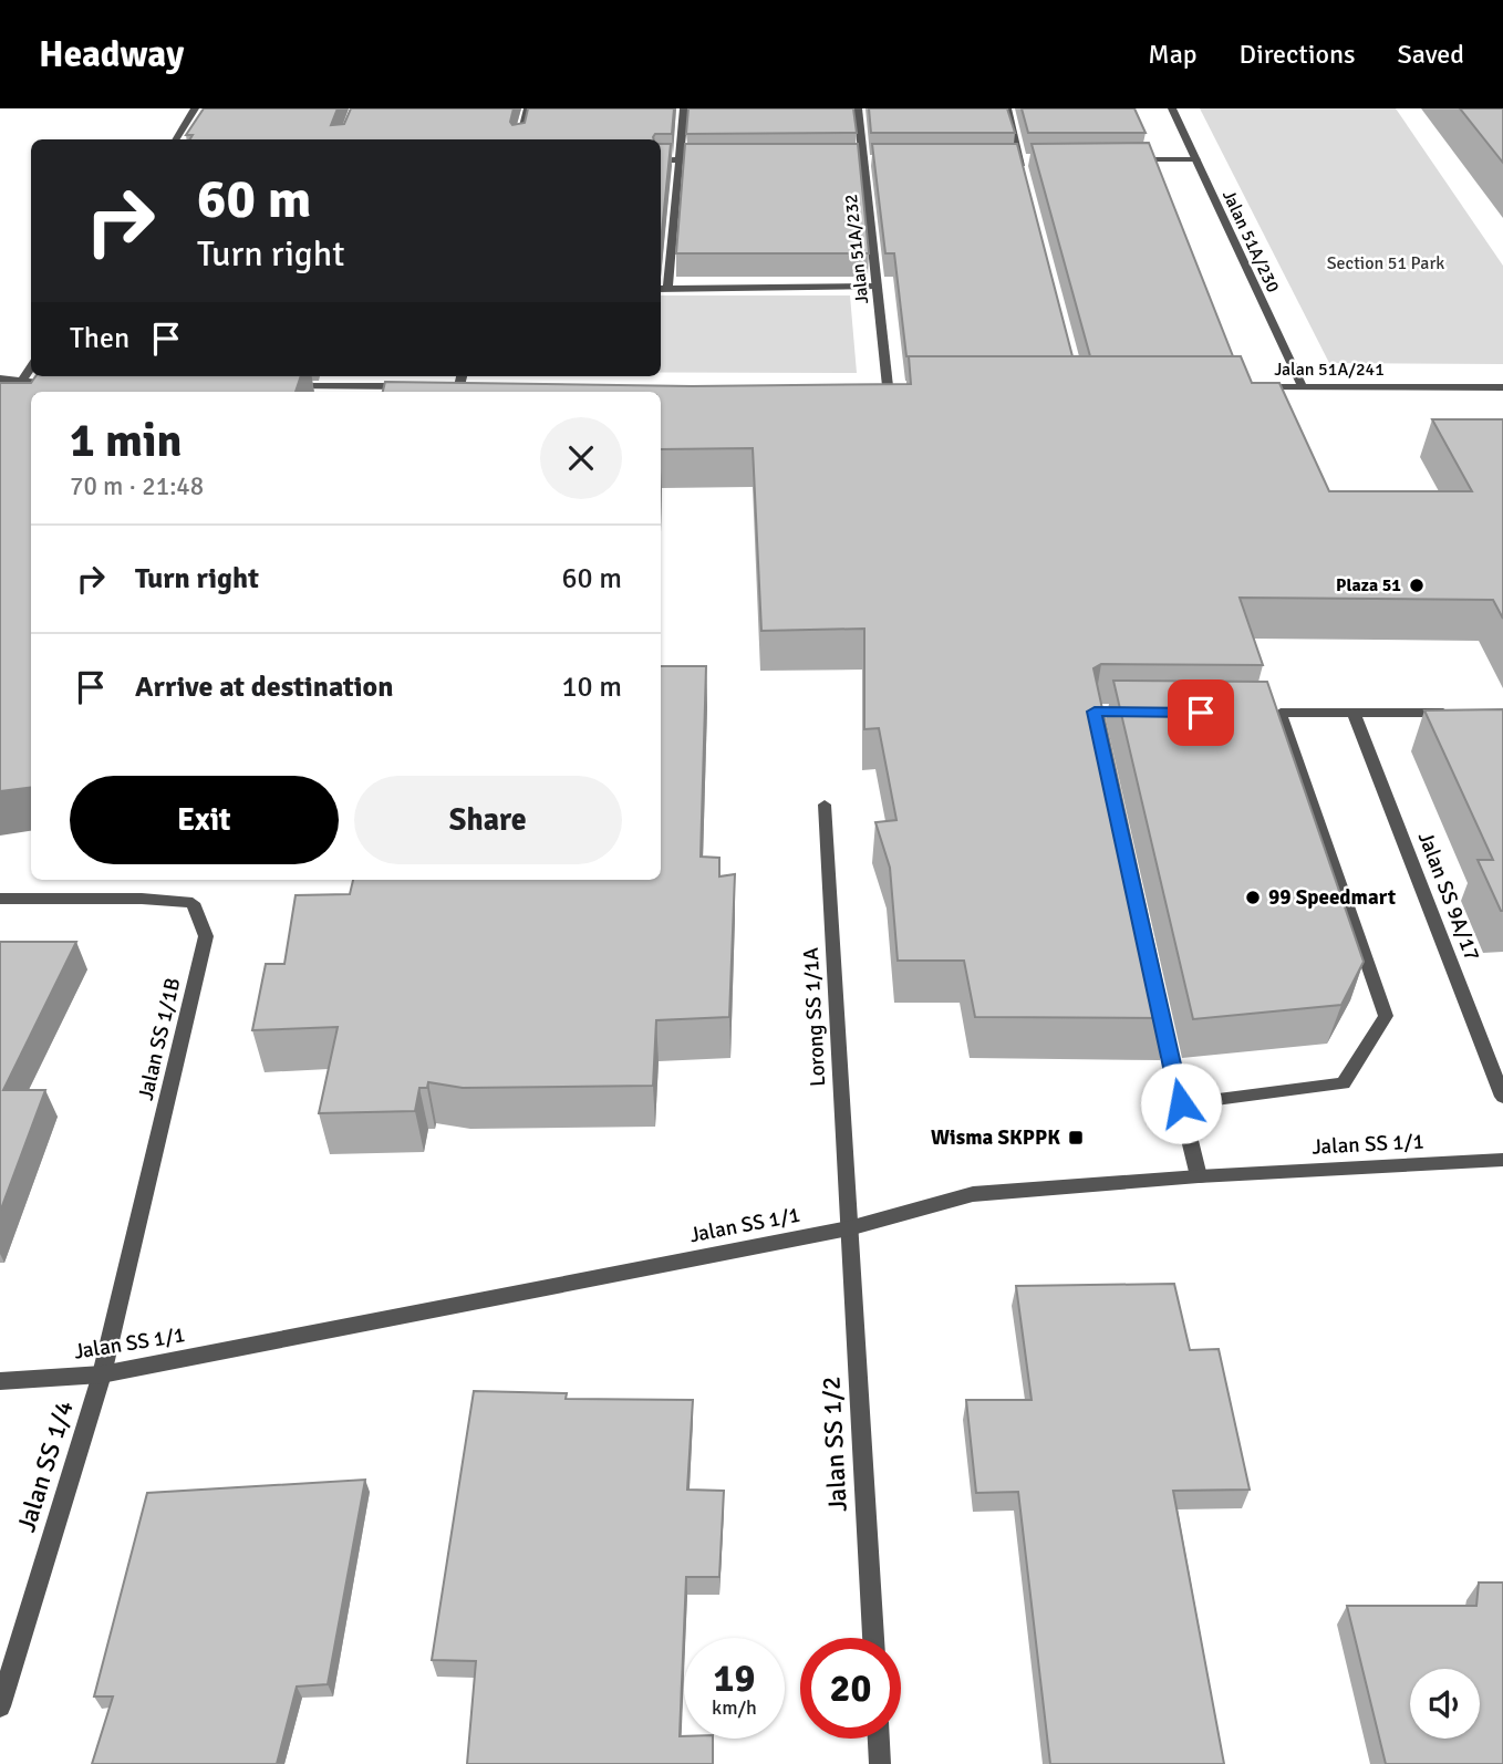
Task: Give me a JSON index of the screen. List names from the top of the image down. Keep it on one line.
{"streets":{"street":["Jalan 51A/230","Jalan 51A/232","Jalan 51A/241","Jalan SS 9A/17","Lorong SS 1/1A","Jalan SS 1/1B","Jalan SS 1/1","Jalan SS 1/2","Jalan SS 1/4"]},"crossings":[["Jalan 51A/230","Jalan 51A/241"],["Lorong SS 1/1A","Jalan SS 1/1"],["Lorong SS 1/1A","Jalan SS 1/2"],["Jalan SS 1/1B","Jalan SS 1/1"],["Jalan SS 1/1B","Jalan SS 1/4"],["Jalan SS 1/1","Jalan SS 1/2"],["Jalan SS 1/1","Jalan SS 1/4"]],"parks":["Section 51 Park"],"places":{"other":["Plaza 51","99 Speedmart"],"transit":["Wisma SKPPK"]},"page":{"header":"Headway","nav":["Map","Directions","Saved"],"turn":["60 m","Turn right"],"then":"Then","heading":["1 min","70 m · 21:48"],"list":[{"name":"Turn right","value":"60 m"},{"name":"Arrive at destination","value":"10 m"}],"buttons":["Exit","Share"],"speed":"19 km/h","limit":"20"}}
